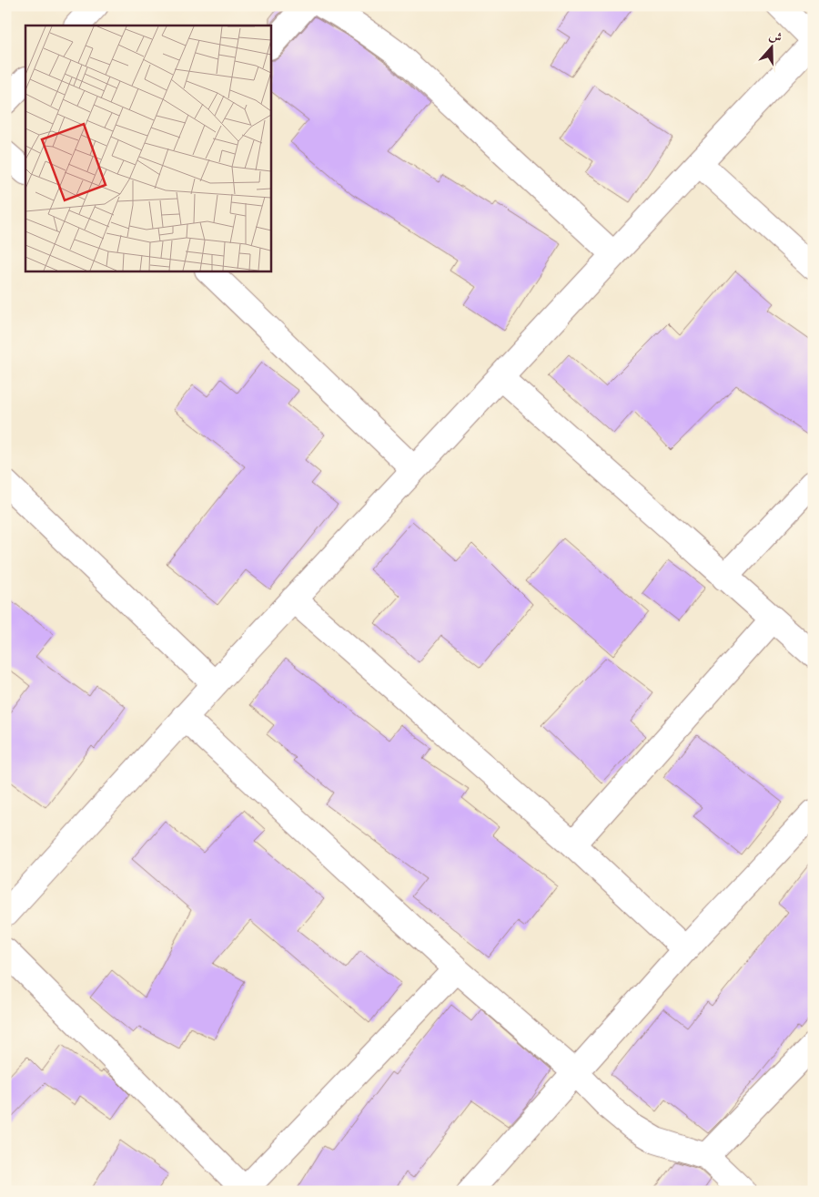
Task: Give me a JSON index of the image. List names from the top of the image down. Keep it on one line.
{"north":"top"}
